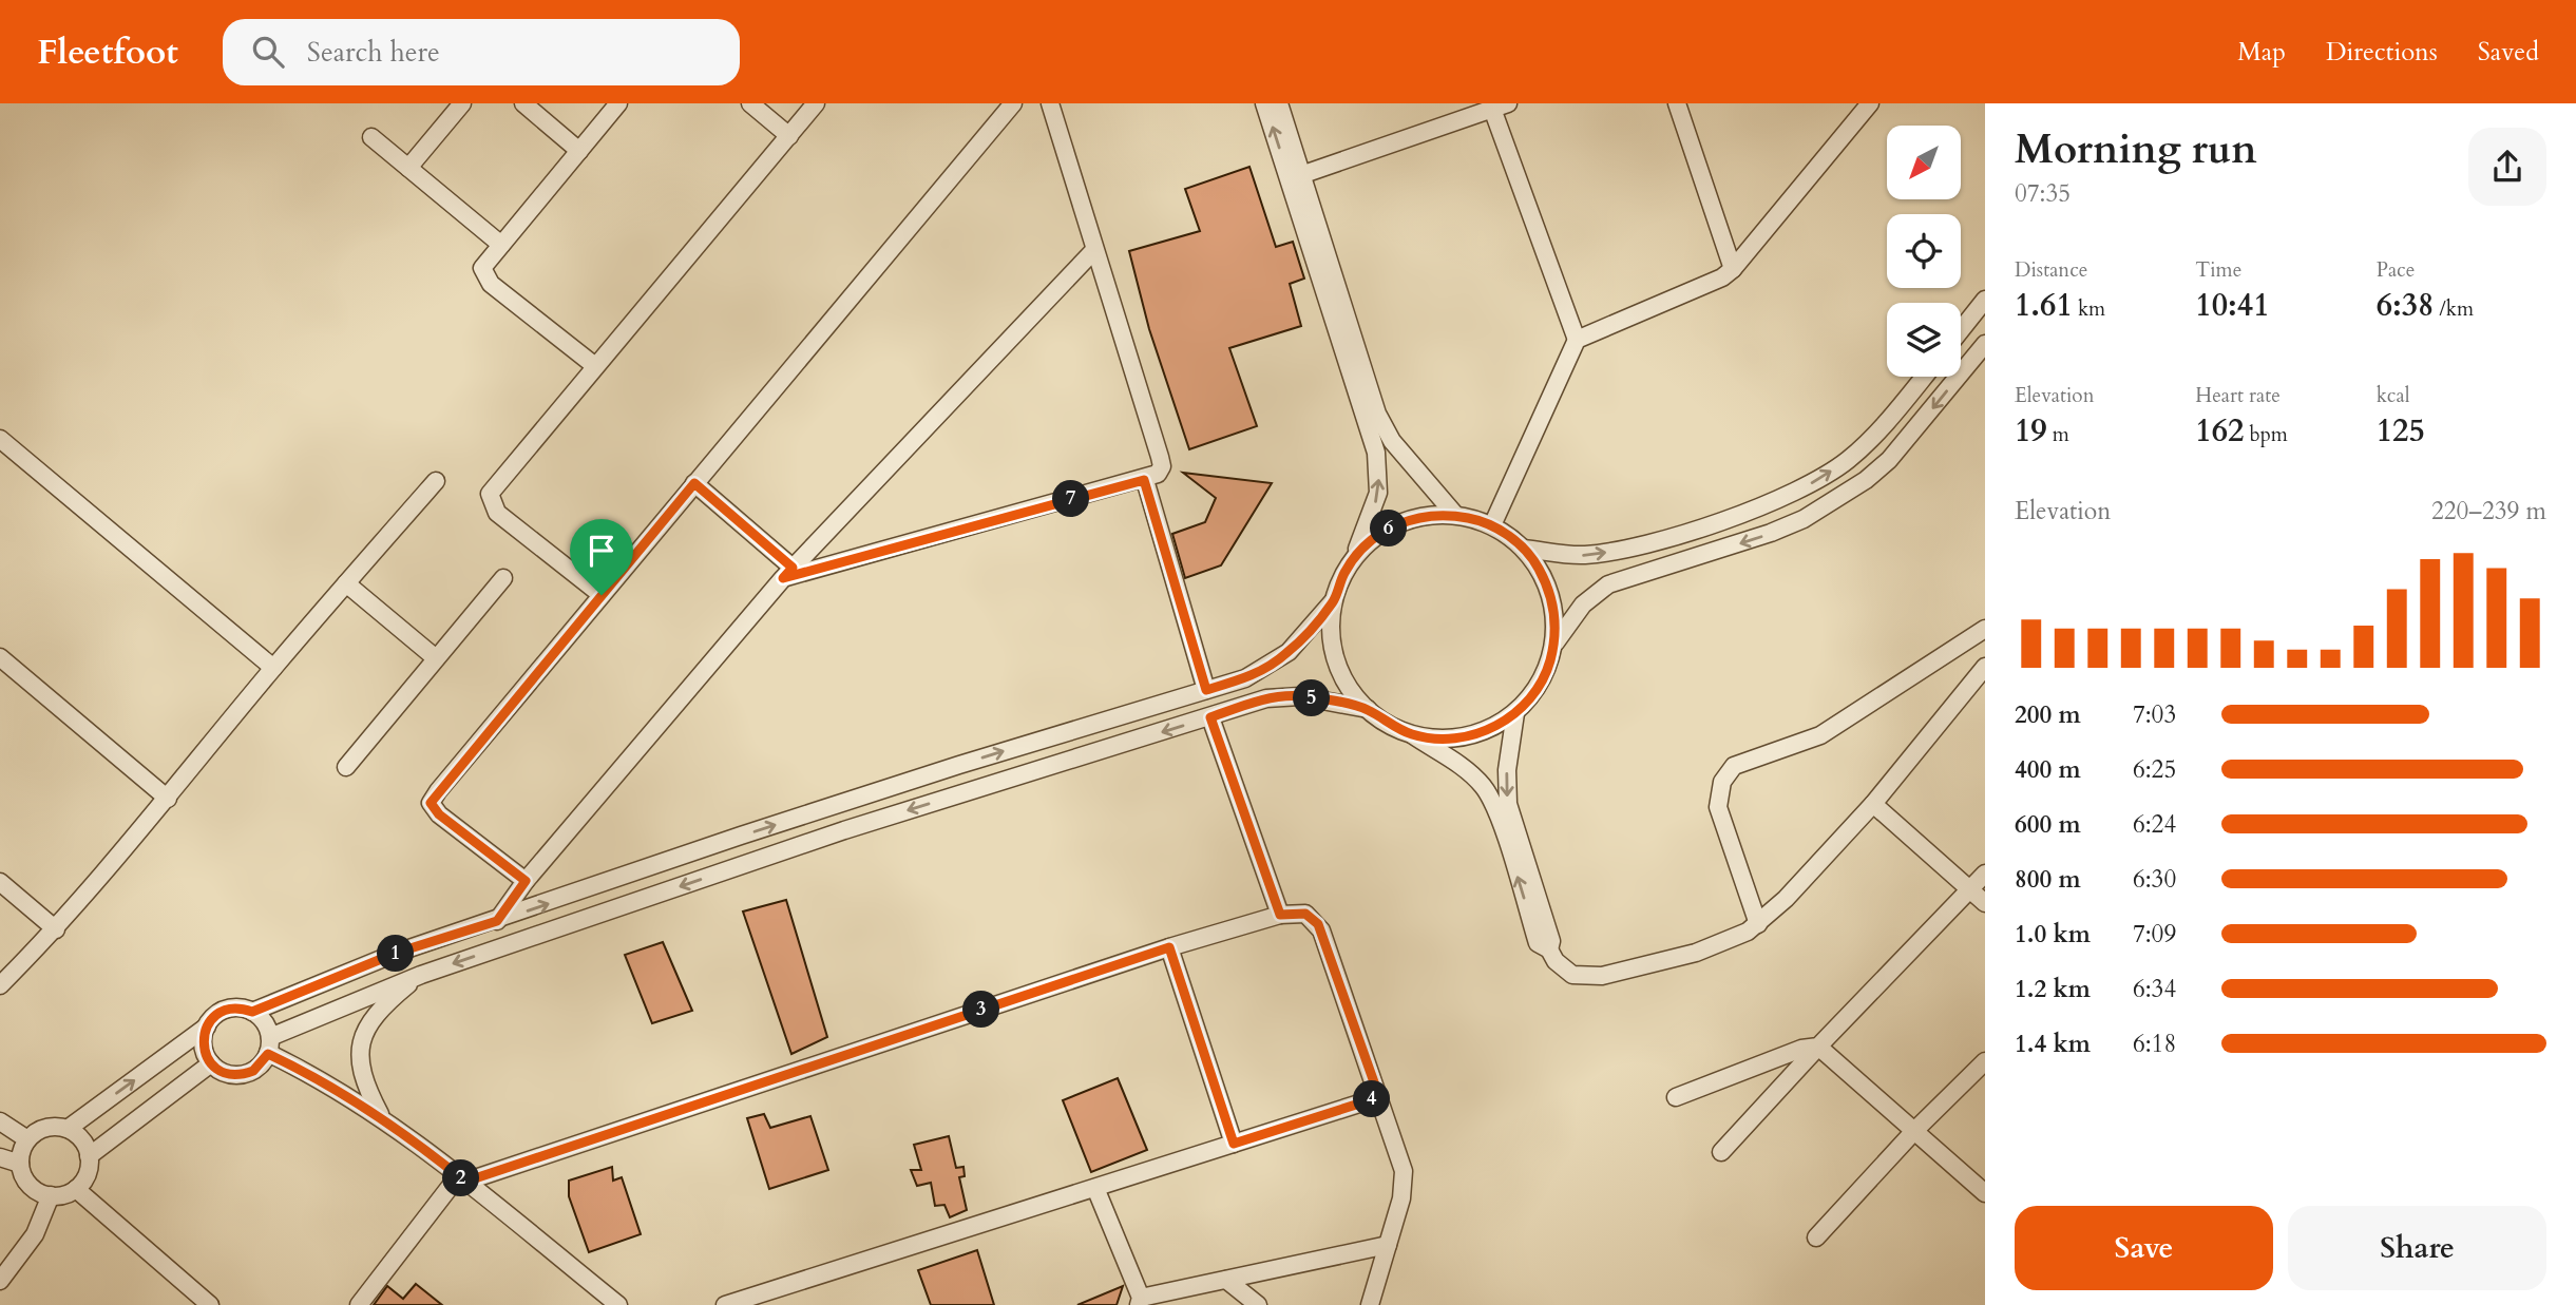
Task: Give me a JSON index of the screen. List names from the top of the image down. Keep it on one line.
{"north":"bottom left","page":{"header":"Fleetfoot","search":"Search here","nav":["Map","Directions","Saved"],"heading":["Morning run","07:35"],"stats":[["Distance","1.61 km"],["Time","10:41"],["Pace","6:38 /km"],["Elevation","19 m"],["Heart rate","162 bpm"],["kcal","125"]],"pins":["7","6","5","1","3","4","2"],"chart":["Elevation","220–239 m"],"list":[{"name":"200 m","note":"7:03"},{"name":"400 m","note":"6:25"},{"name":"600 m","note":"6:24"},{"name":"800 m","note":"6:30"},{"name":"1.0 km","note":"7:09"},{"name":"1.2 km","note":"6:34"},{"name":"1.4 km","note":"6:18"}],"buttons":["Save","Share"]}}
